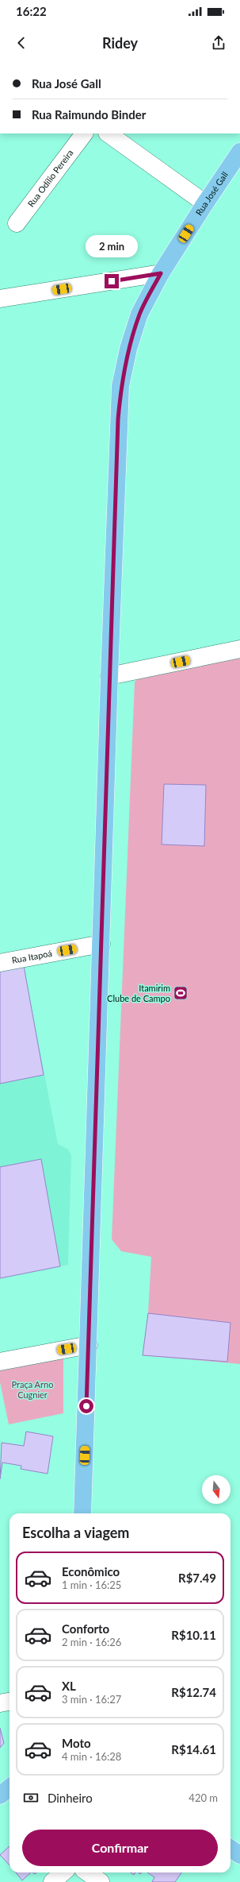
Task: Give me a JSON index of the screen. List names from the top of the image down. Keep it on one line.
{"streets":{"main road":["Rua José Gall"],"street":["Rua Odílio Pereira","Rua Itapoá"]},"crossings":[["Rua José Gall","Rua Itapoá"]],"parks":["Praça Arno Cugnier"],"places":{"sports":["Itamirim Clube de Campo"]},"north":"bottom","page":{"status":"16:22","header":"Ridey","banner":["Rua José Gall","Rua Raimundo Binder"],"bubble":"2 min","heading":"Escolha a viagem","list":[{"name":"Econômico","note":"1 min · 16:25","value":"R$7.49"},{"name":"Conforto","note":"2 min · 16:26","value":"R$10.11"},{"name":"XL","note":"3 min · 16:27","value":"R$12.74"},{"name":"Moto","note":"4 min · 16:28","value":"R$14.61"}],"pay":["Dinheiro","420 m"],"buttons":"Confirmar"}}
